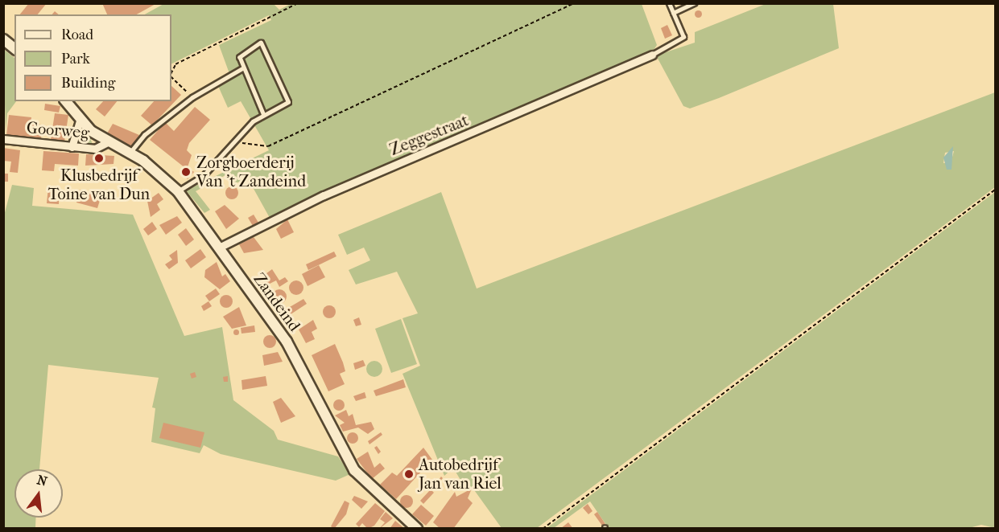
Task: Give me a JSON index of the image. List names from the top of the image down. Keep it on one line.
{"streets":{"street":["Goorweg","Zeggestraat","Zandeind"]},"crossings":[["Goorweg","Zandeind"],["Zeggestraat","Zandeind"]],"places":["Klusbedrijf Toine van Dun","Zorgboerderij Van 't Zandeind","Autobedrijf Jan van Riel"],"legend":["Road","Park","Building"],"north":"top"}
